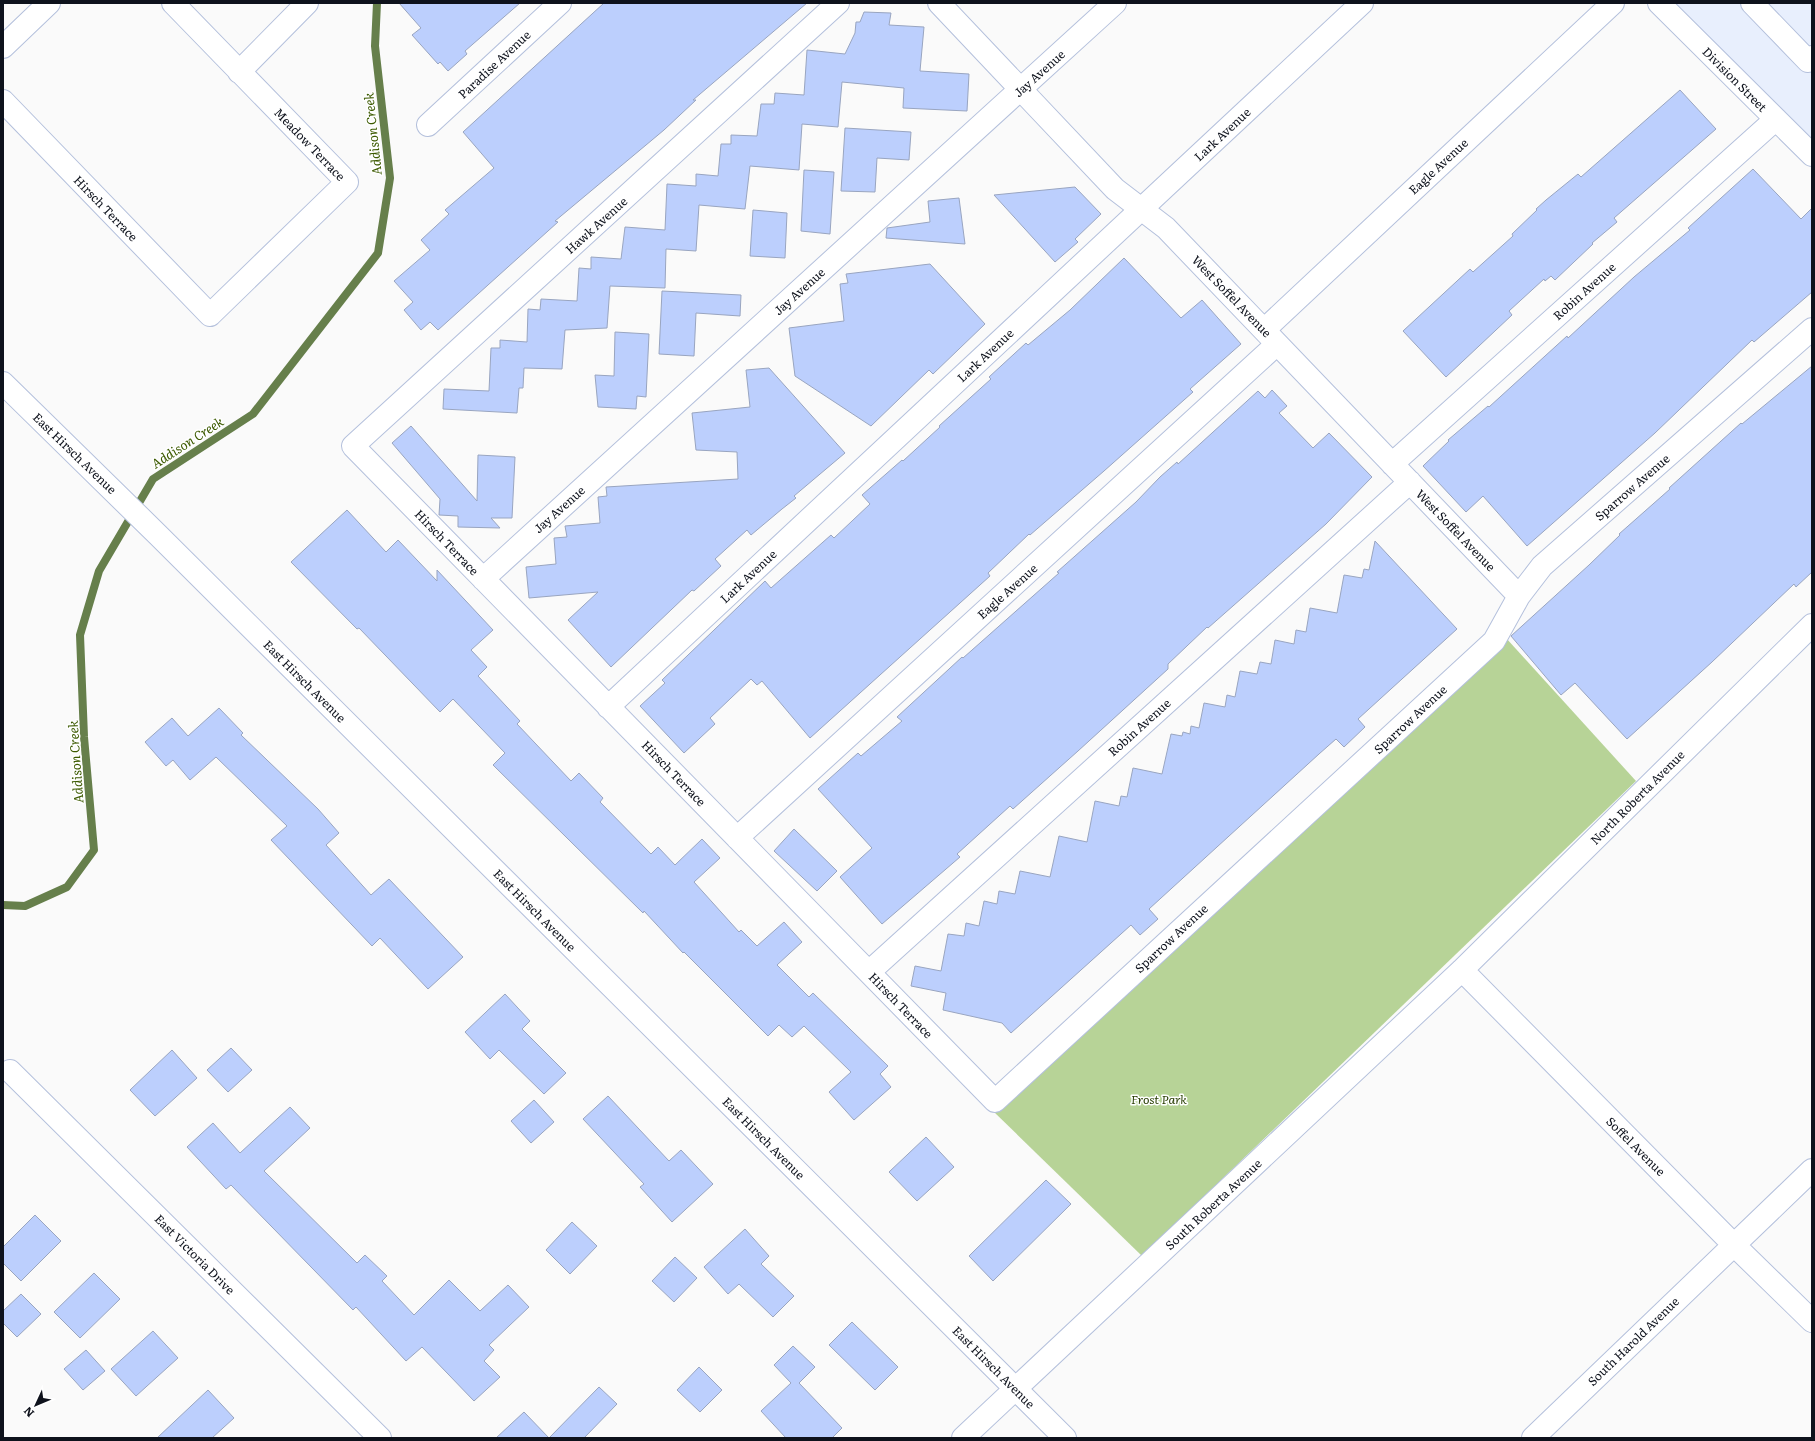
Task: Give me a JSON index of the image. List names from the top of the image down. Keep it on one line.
{"streets":{"street":["Paradise Avenue","Jay Avenue","Division Street","Lark Avenue","Meadow Terrace","Eagle Avenue","Hirsch Terrace","Hawk Avenue","Robin Avenue","West Soffel Avenue","East Hirsch Avenue","Sparrow Avenue","North Roberta Avenue","Soffel Avenue","South Roberta Avenue","East Victoria Drive","South Harold Avenue"]},"crossings":[["Jay Avenue","Hirsch Terrace"],["Jay Avenue","West Soffel Avenue"],["Division Street","Robin Avenue"],["Lark Avenue","Hirsch Terrace"],["Lark Avenue","West Soffel Avenue"],["Meadow Terrace","Hirsch Terrace"],["Eagle Avenue","Hirsch Terrace"],["Eagle Avenue","West Soffel Avenue"],["Hirsch Terrace","Hawk Avenue"],["Hirsch Terrace","Robin Avenue"],["Hirsch Terrace","Sparrow Avenue"],["Robin Avenue","West Soffel Avenue"],["West Soffel Avenue","Sparrow Avenue"],["East Hirsch Avenue","South Roberta Avenue"],["North Roberta Avenue","Soffel Avenue"],["North Roberta Avenue","South Roberta Avenue"],["Soffel Avenue","South Roberta Avenue"],["Soffel Avenue","South Harold Avenue"]],"water":["Addison Creek"],"parks":["Frost Park"],"north":"bottom left"}
